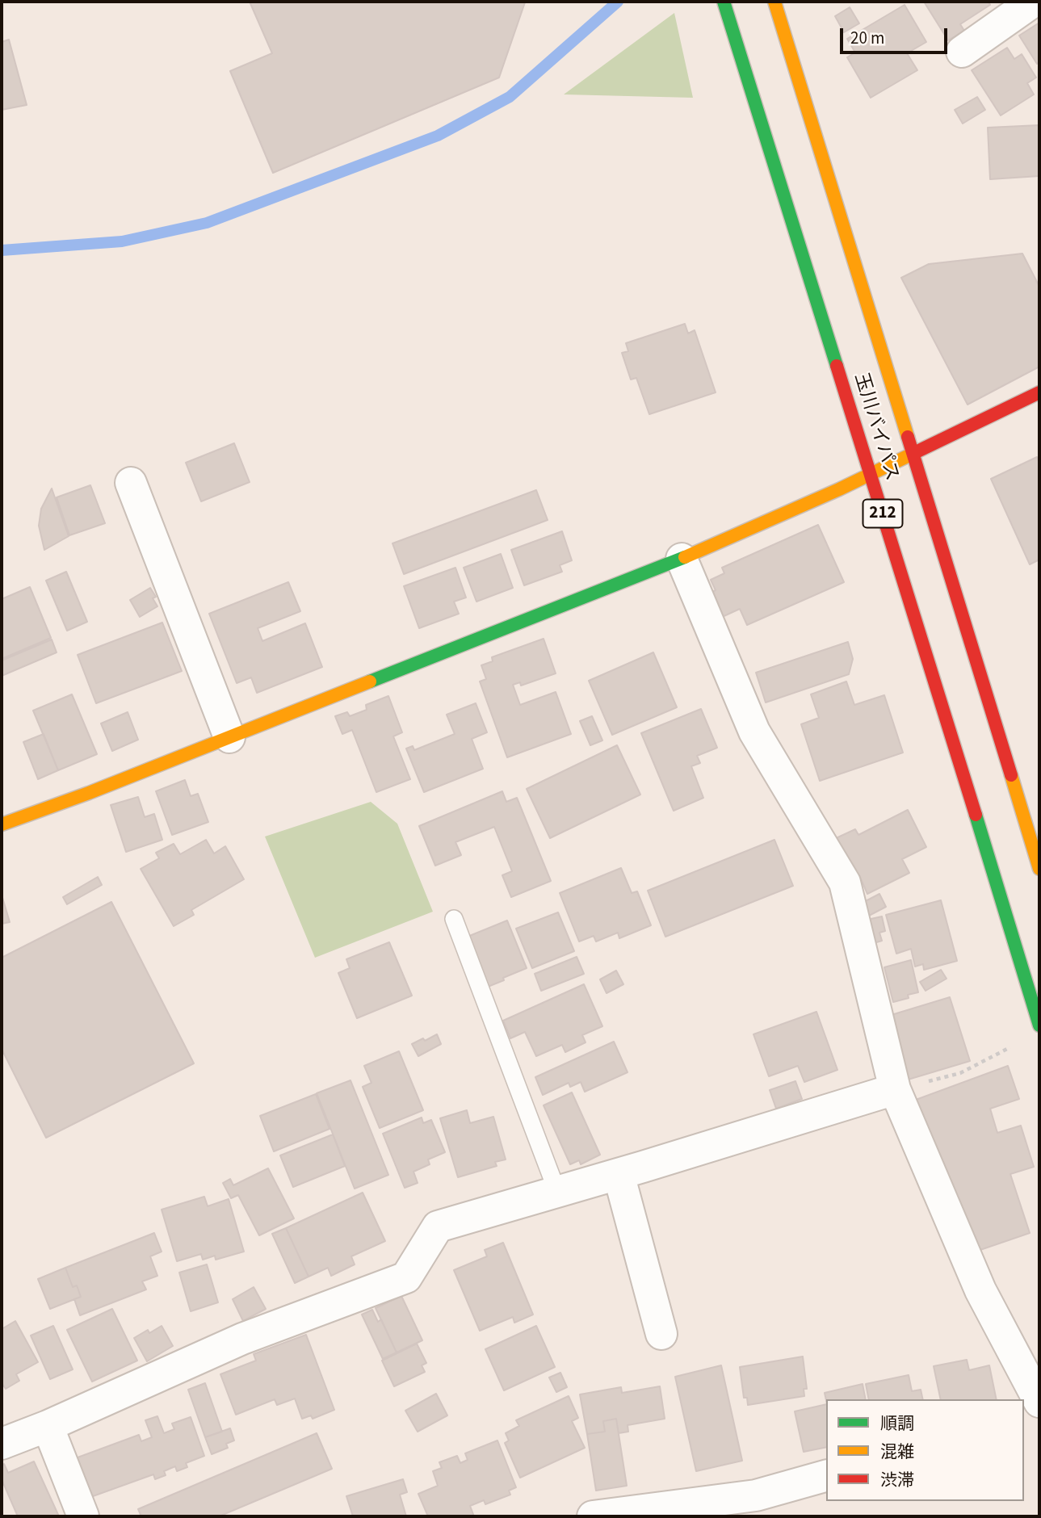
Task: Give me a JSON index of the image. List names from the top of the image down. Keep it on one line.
{"streets":{"main road":["玉川バイパス","212"]},"legend":["順調","混雑","渋滞"],"scale_bar":"20 m"}
